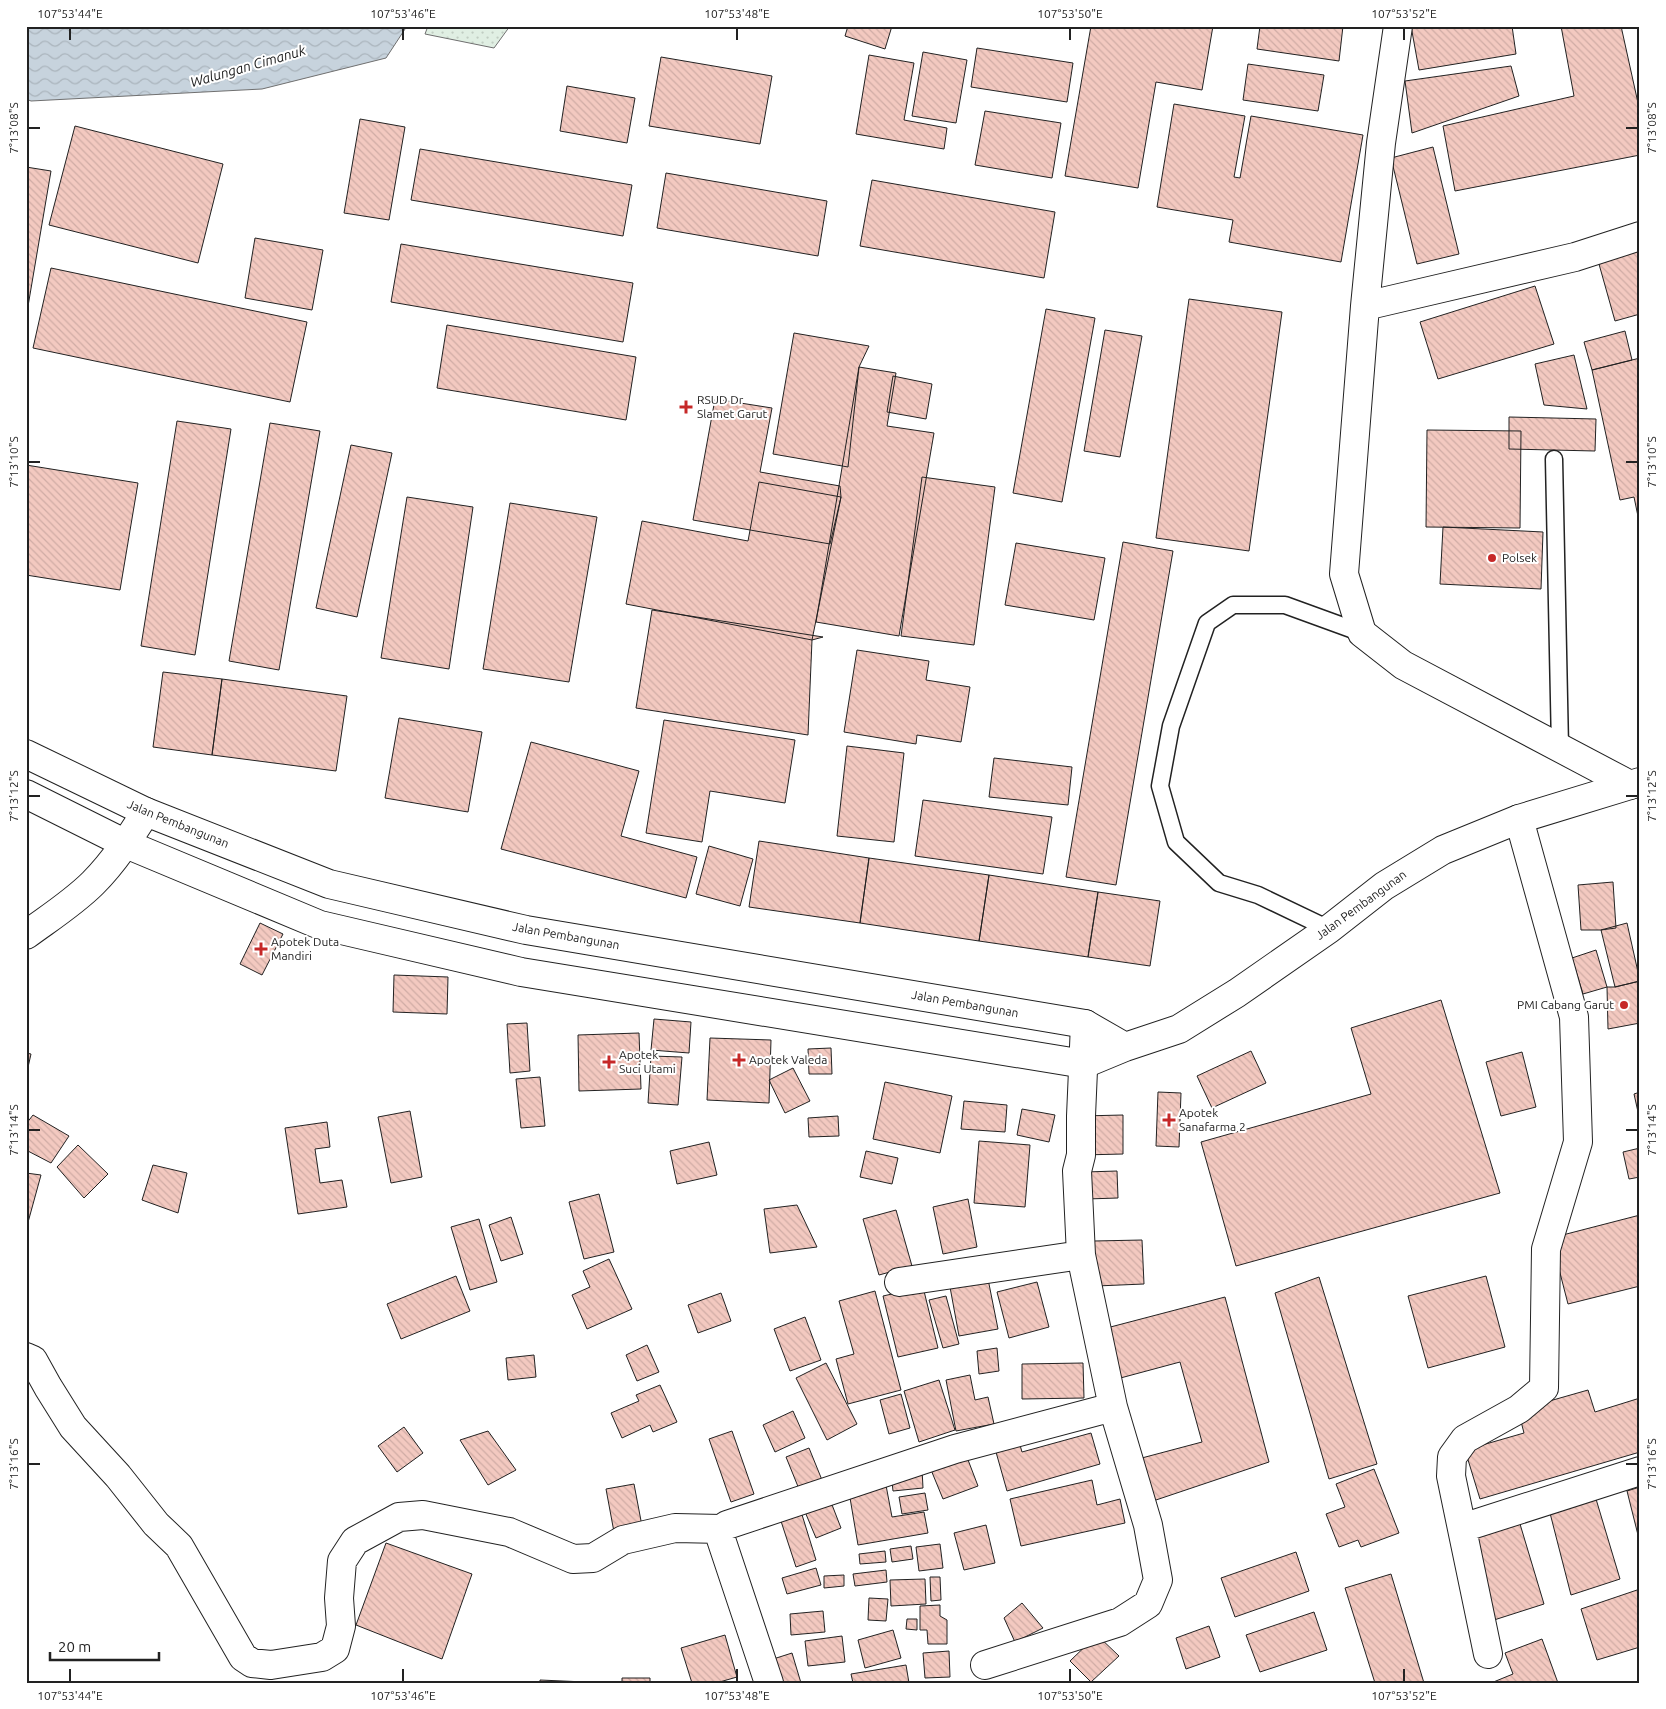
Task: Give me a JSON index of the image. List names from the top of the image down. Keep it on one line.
{"streets":{"street":["Jalan Pembangunan"]},"water":["Walungan Cimanuk"],"places":{"health":["RSUD Dr Slamet Garut","Apotek Duta Mandiri","Apotek Valeda","Apotek Suci Utami","Apotek Sanafarma 2"],"other":["Polsek","PMI Cabang Garut"]},"scale_bar":"20 m","coordinates":["107°53'44\"E","107°53'46\"E","107°53'48\"E","107°53'50\"E","107°53'52\"E","7°13'08\"S","7°13'10\"S","7°13'12\"S","7°13'14\"S","7°13'16\"S"]}
